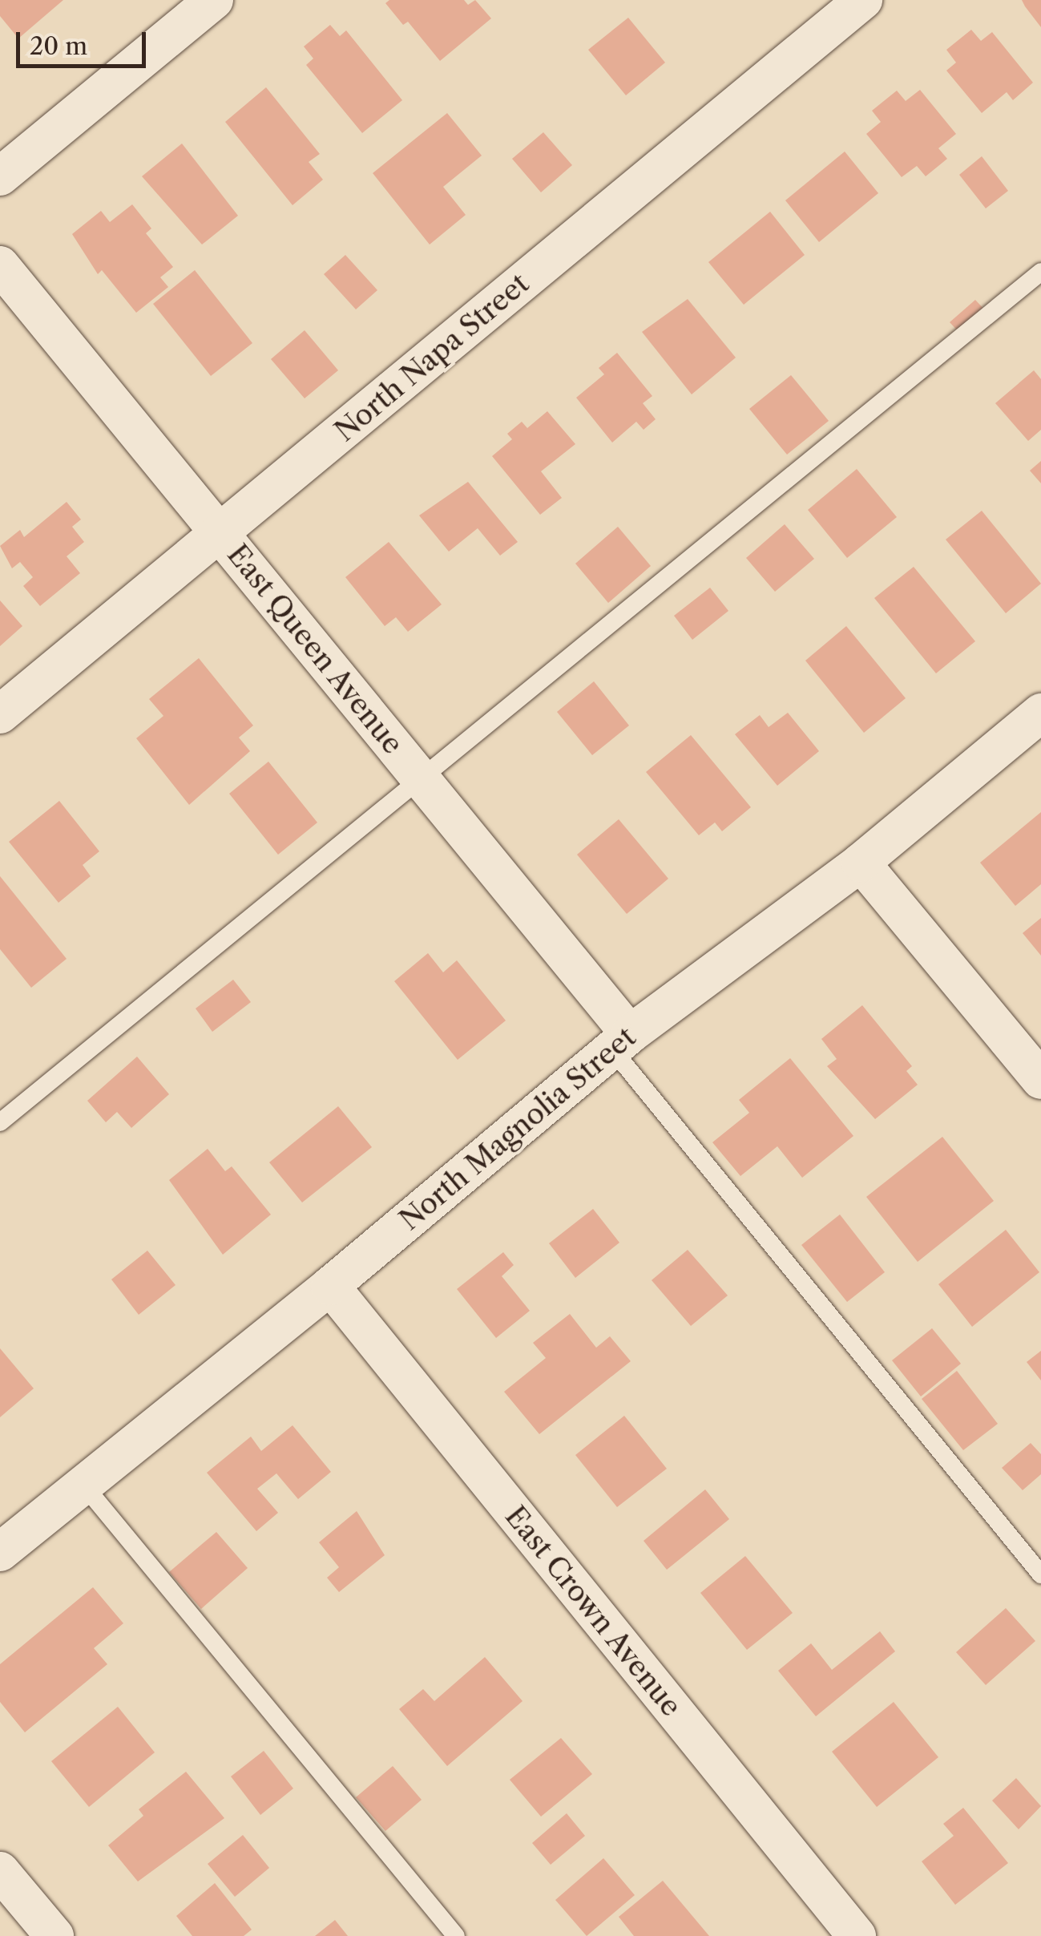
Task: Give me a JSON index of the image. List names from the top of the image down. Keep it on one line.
{"streets":{"street":["North Napa Street","East Queen Avenue","North Magnolia Street","East Crown Avenue"]},"crossings":[["North Napa Street","East Queen Avenue"],["East Queen Avenue","North Magnolia Street"],["North Magnolia Street","East Crown Avenue"]],"scale_bar":"20 m"}
